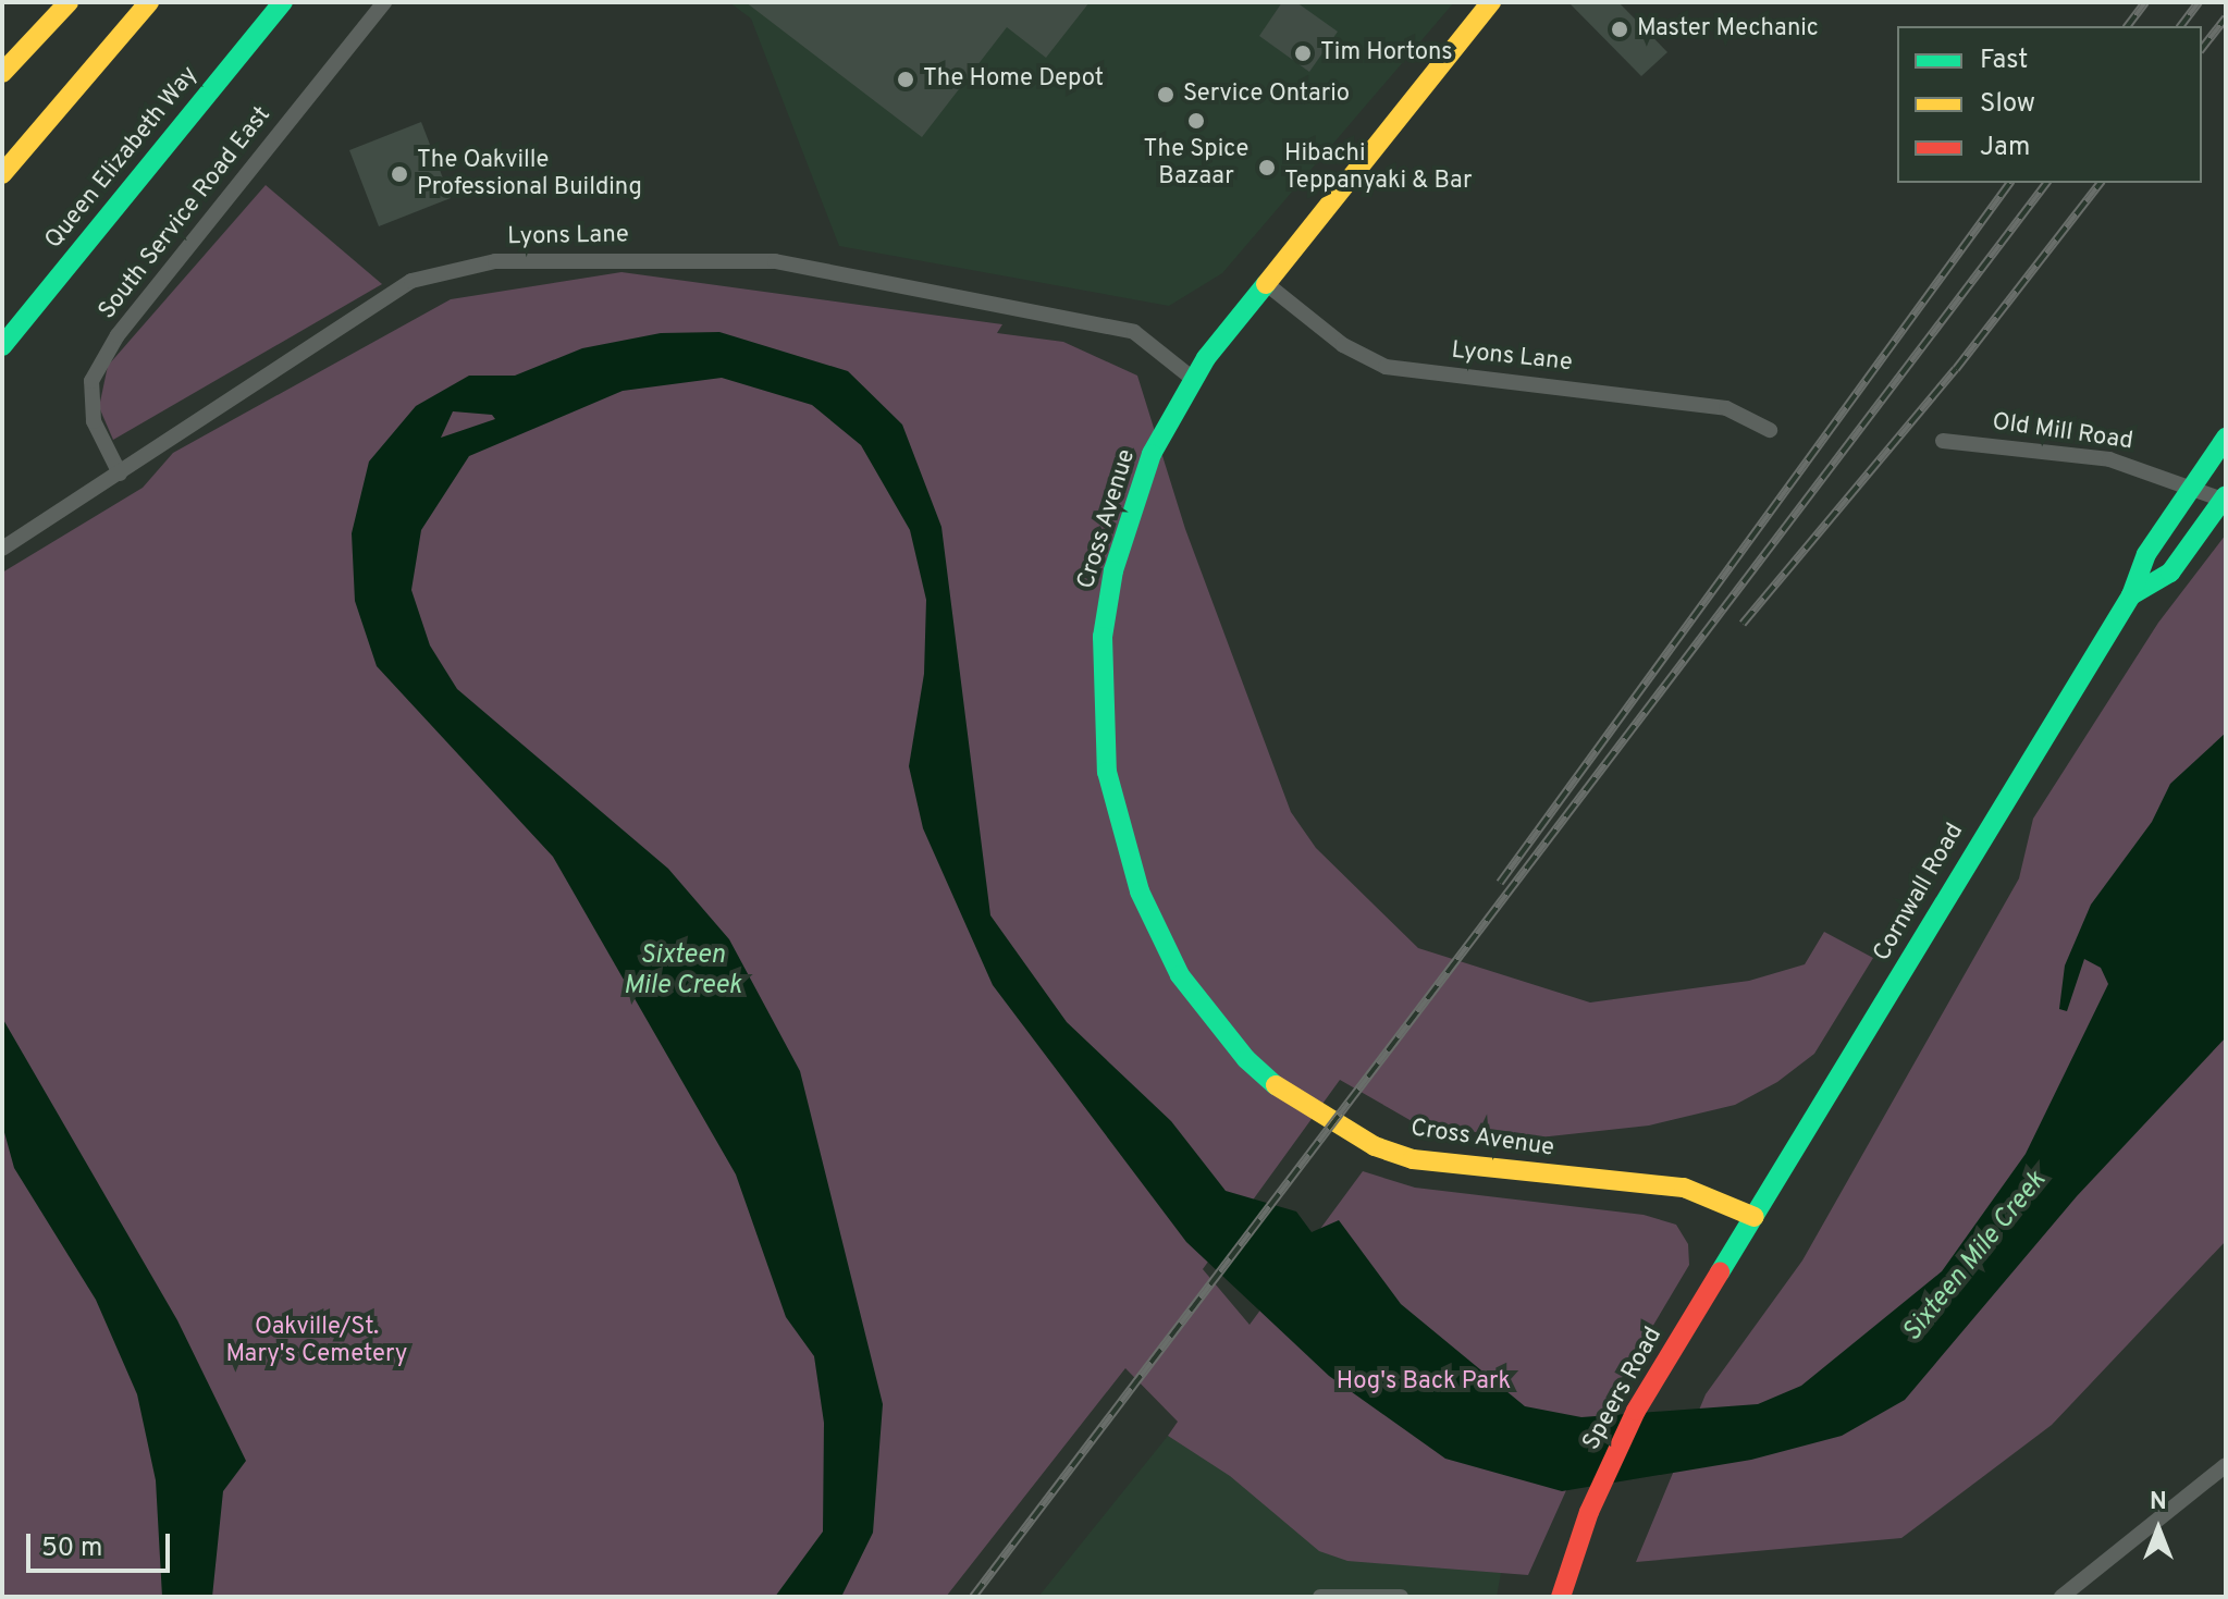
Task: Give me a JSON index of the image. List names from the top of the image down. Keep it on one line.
{"streets":{"main road":["Queen Elizabeth Way","Cross Avenue","Cornwall Road","Speers Road"],"street":["South Service Road East","Lyons Lane","Old Mill Road"]},"crossings":[["South Service Road East","Lyons Lane"],["Lyons Lane","Cross Avenue"],["Old Mill Road","Cornwall Road"],["Cross Avenue","Cornwall Road"],["Cross Avenue","Speers Road"],["Cornwall Road","Speers Road"]],"water":["Sixteen Mile Creek"],"parks":["Oakville/St. Mary's Cemetery","Hog's Back Park"],"places":["Master Mechanic","Tim Hortons","The Home Depot","Service Ontario","The Spice Bazaar","Hibachi Teppanyaki & Bar","The Oakville Professional Building"],"legend":["Fast","Slow","Jam"],"scale_bar":"50 m","north":"top"}
